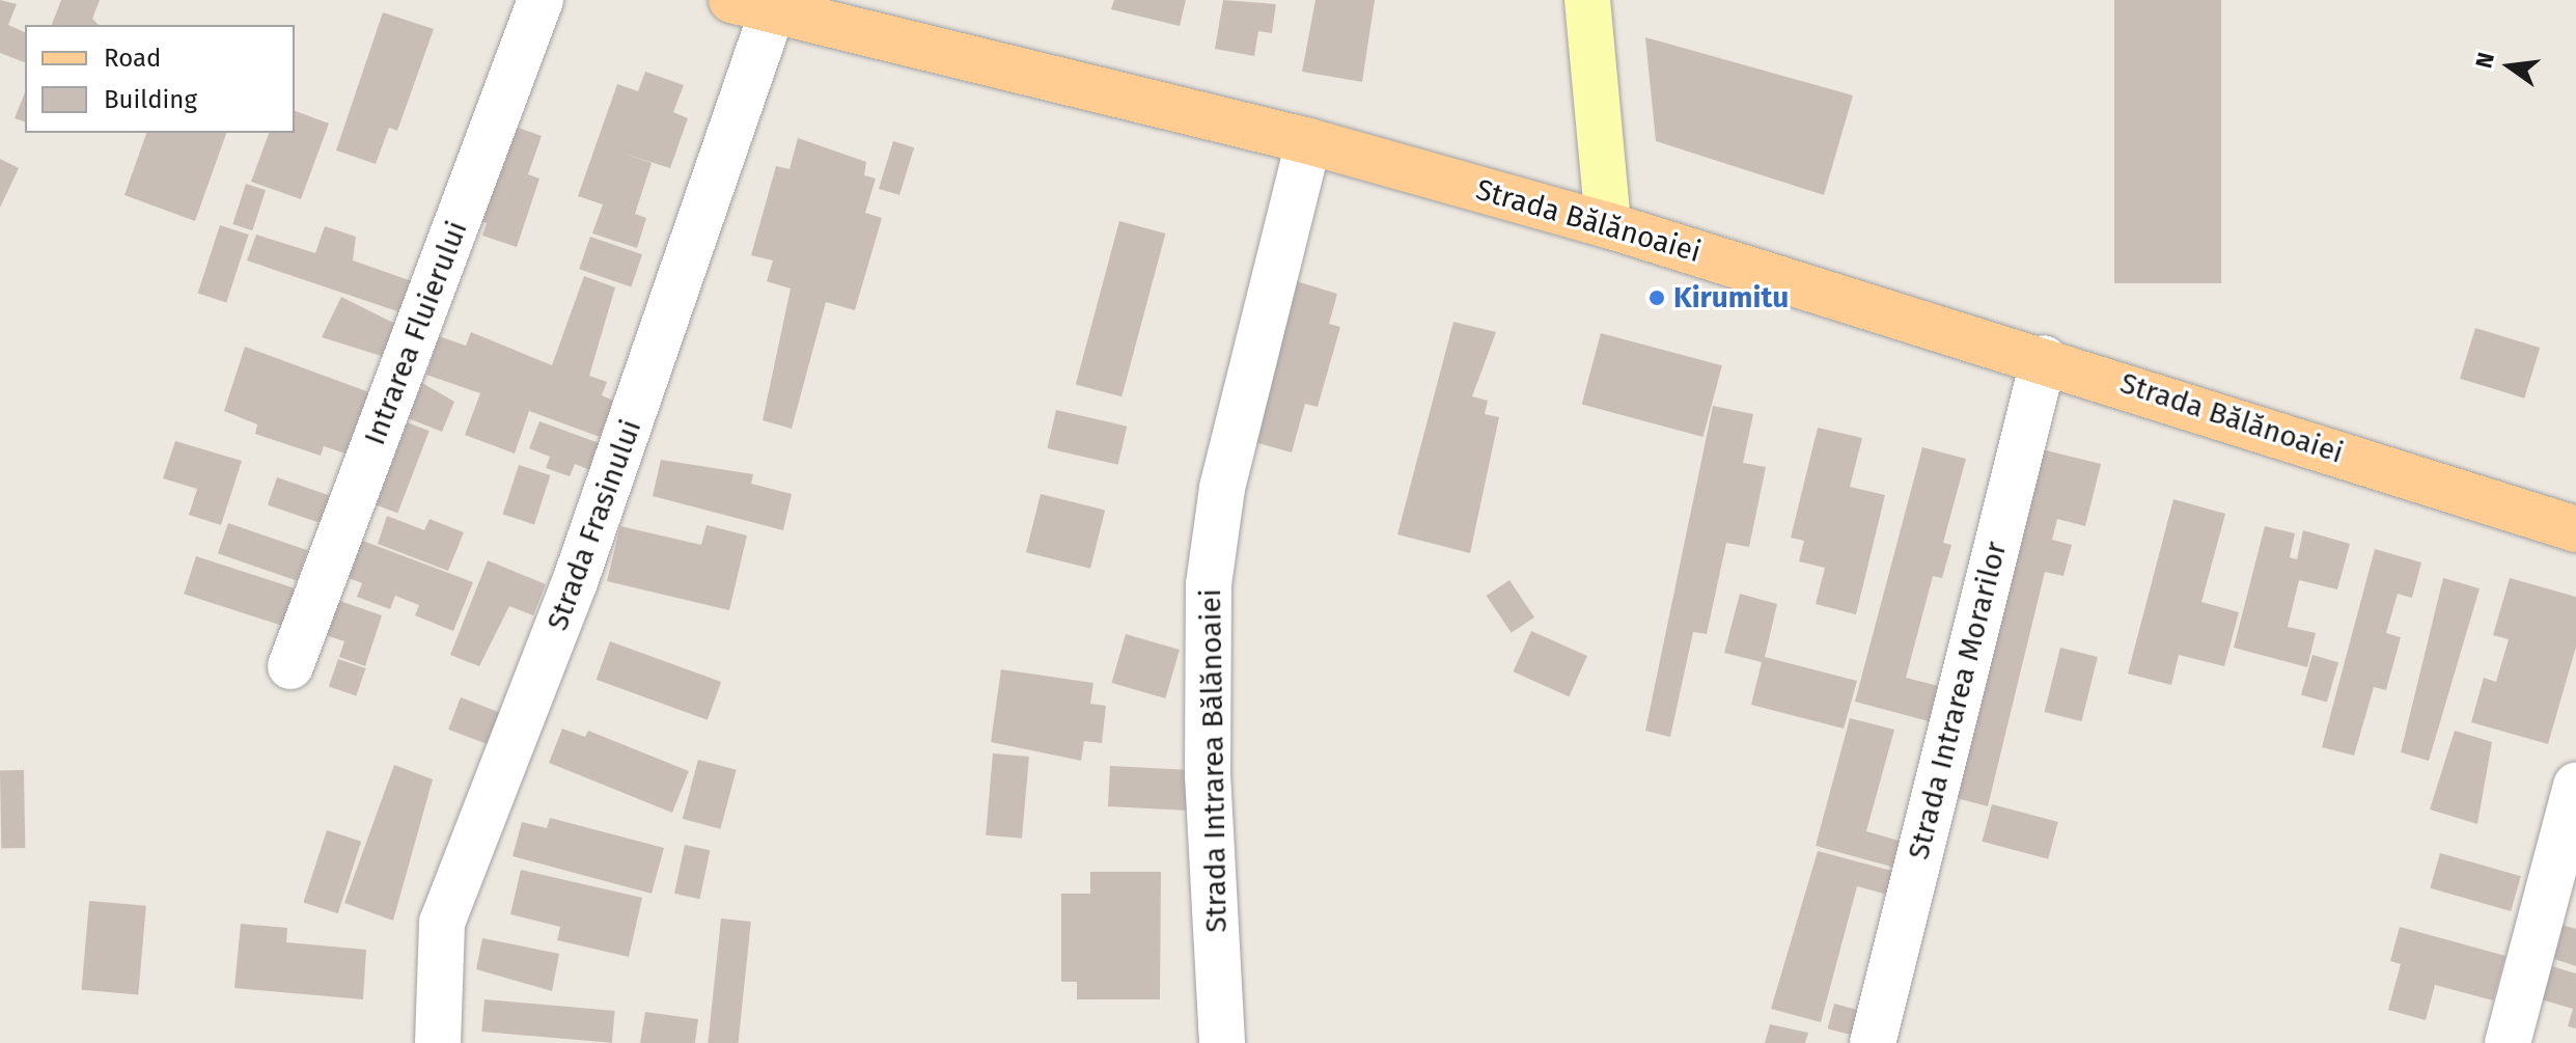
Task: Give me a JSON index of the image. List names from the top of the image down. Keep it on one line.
{"streets":{"main road":["Strada Bălănoaiei"],"street":["Intrarea Fluierului","Strada Frasinului","Strada Intrarea Morarilor","Strada Intrarea Bălănoaiei"]},"crossings":[["Strada Bălănoaiei","Strada Frasinului"],["Strada Bălănoaiei","Strada Intrarea Morarilor"],["Strada Bălănoaiei","Strada Intrarea Bălănoaiei"]],"places":["Kirumitu"],"legend":["Road","Building"],"north":"left"}
